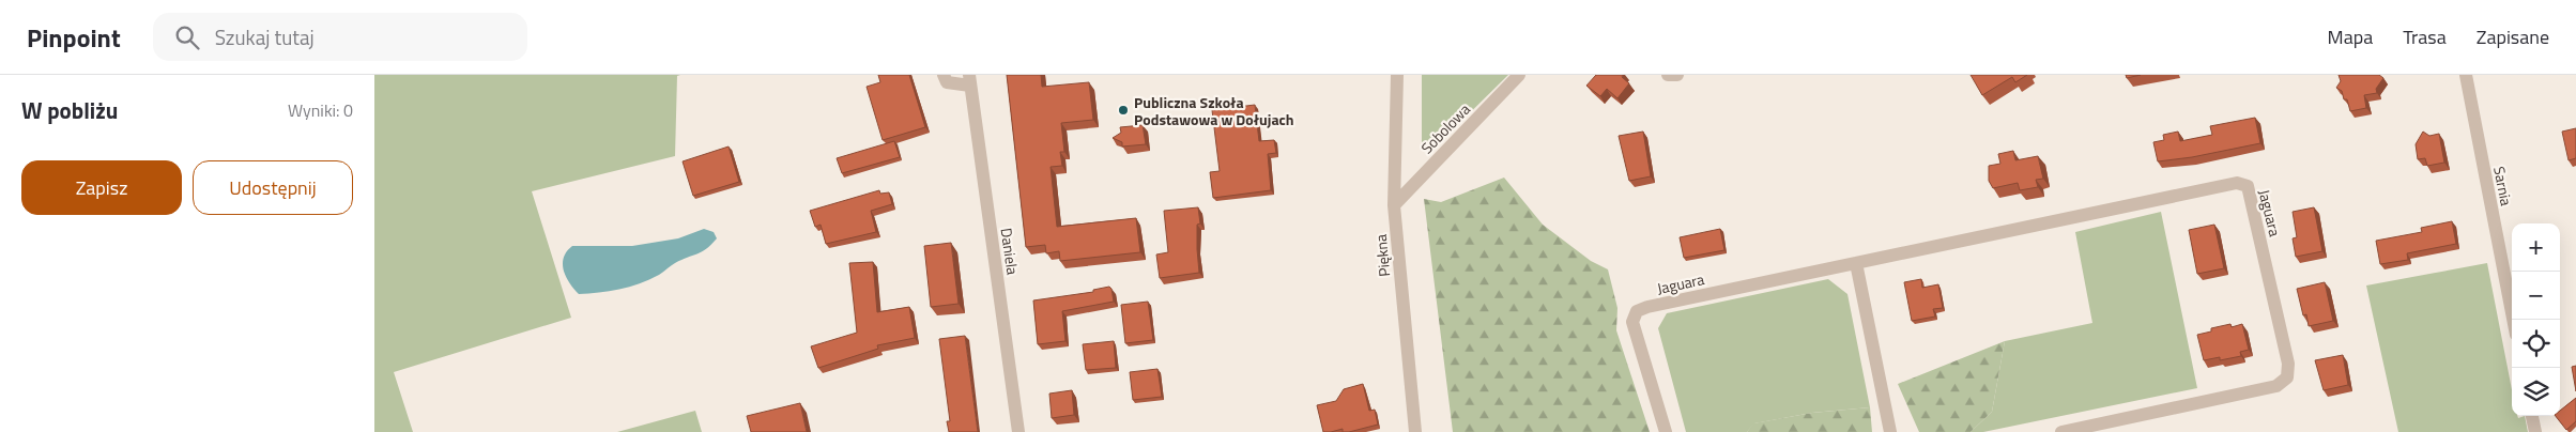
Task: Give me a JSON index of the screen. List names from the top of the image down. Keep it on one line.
{"streets":{"street":["Sobolowa","Sarnia","Jaguara","Daniela","Piękna"]},"crossings":[["Sobolowa","Piękna"]],"places":["Publiczna Szkoła Podstawowa w Dołujach"],"page":{"header":"Pinpoint","search":"Szukaj tutaj","nav":["Mapa","Trasa","Zapisane"],"heading":["W pobliżu","Wyniki: 0"],"buttons":["Zapisz","Udostępnij"],"map_buttons":["+","−"]}}
